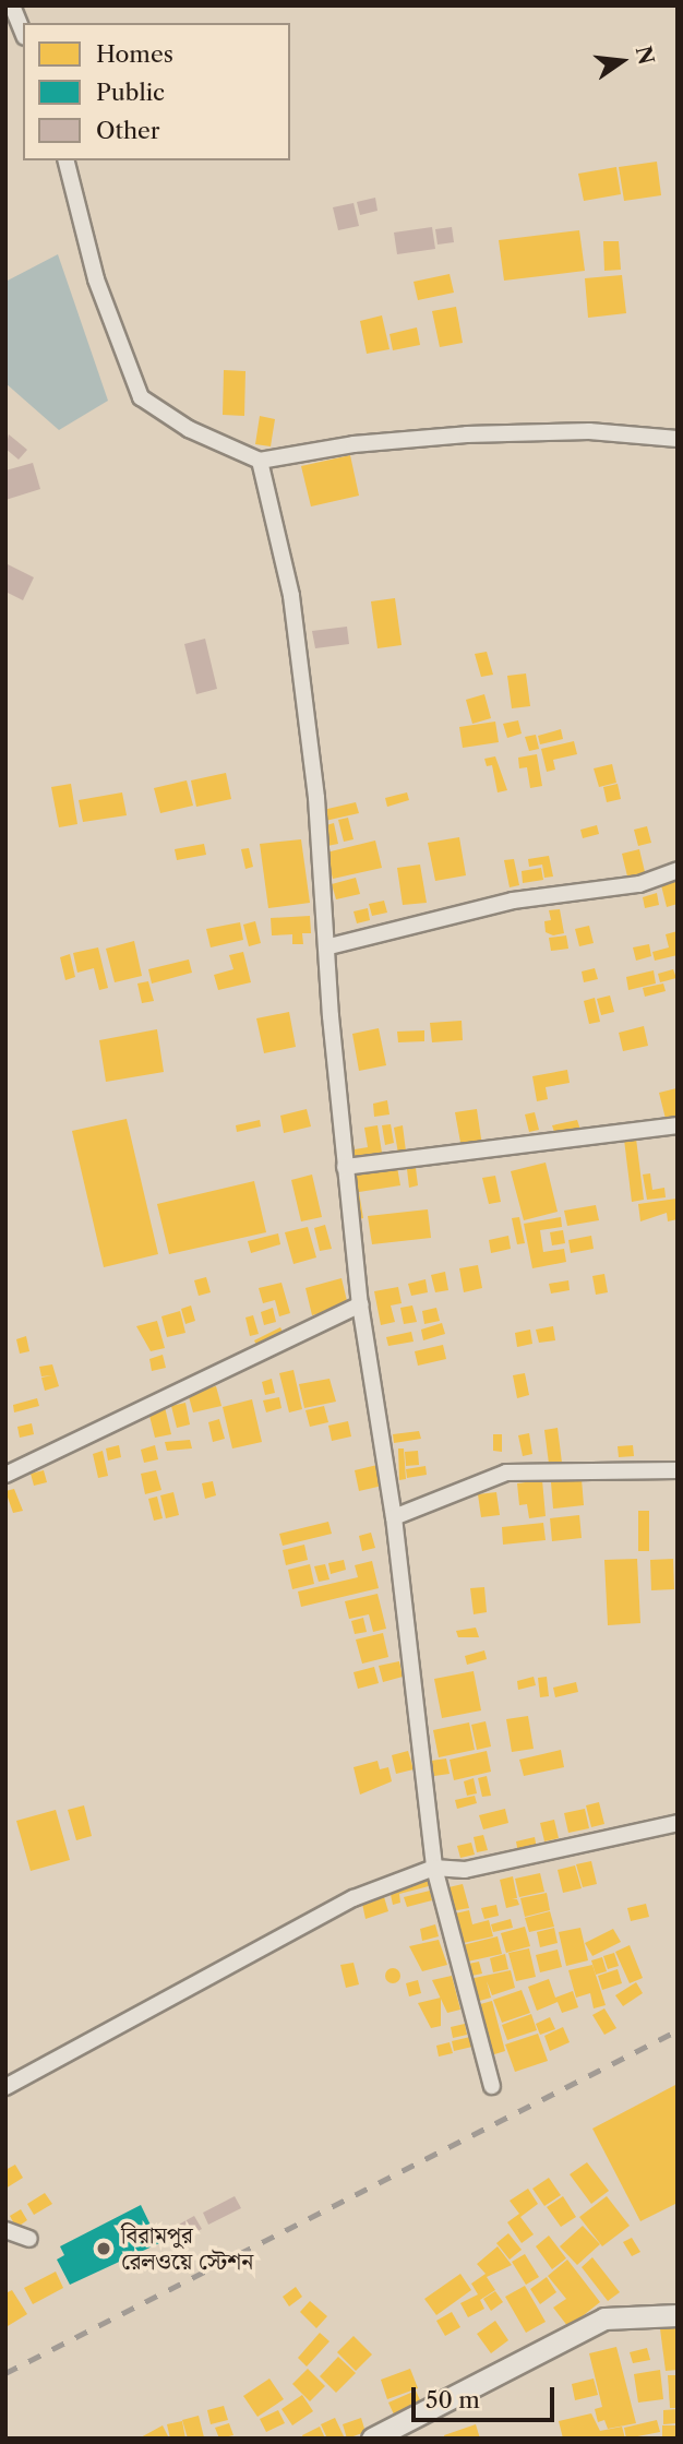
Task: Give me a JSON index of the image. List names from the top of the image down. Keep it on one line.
{"places":["বিরামপুর রেলওয়ে স্টেশন"],"legend":["Homes","Public","Other"],"scale_bar":"50 m","north":"right"}
